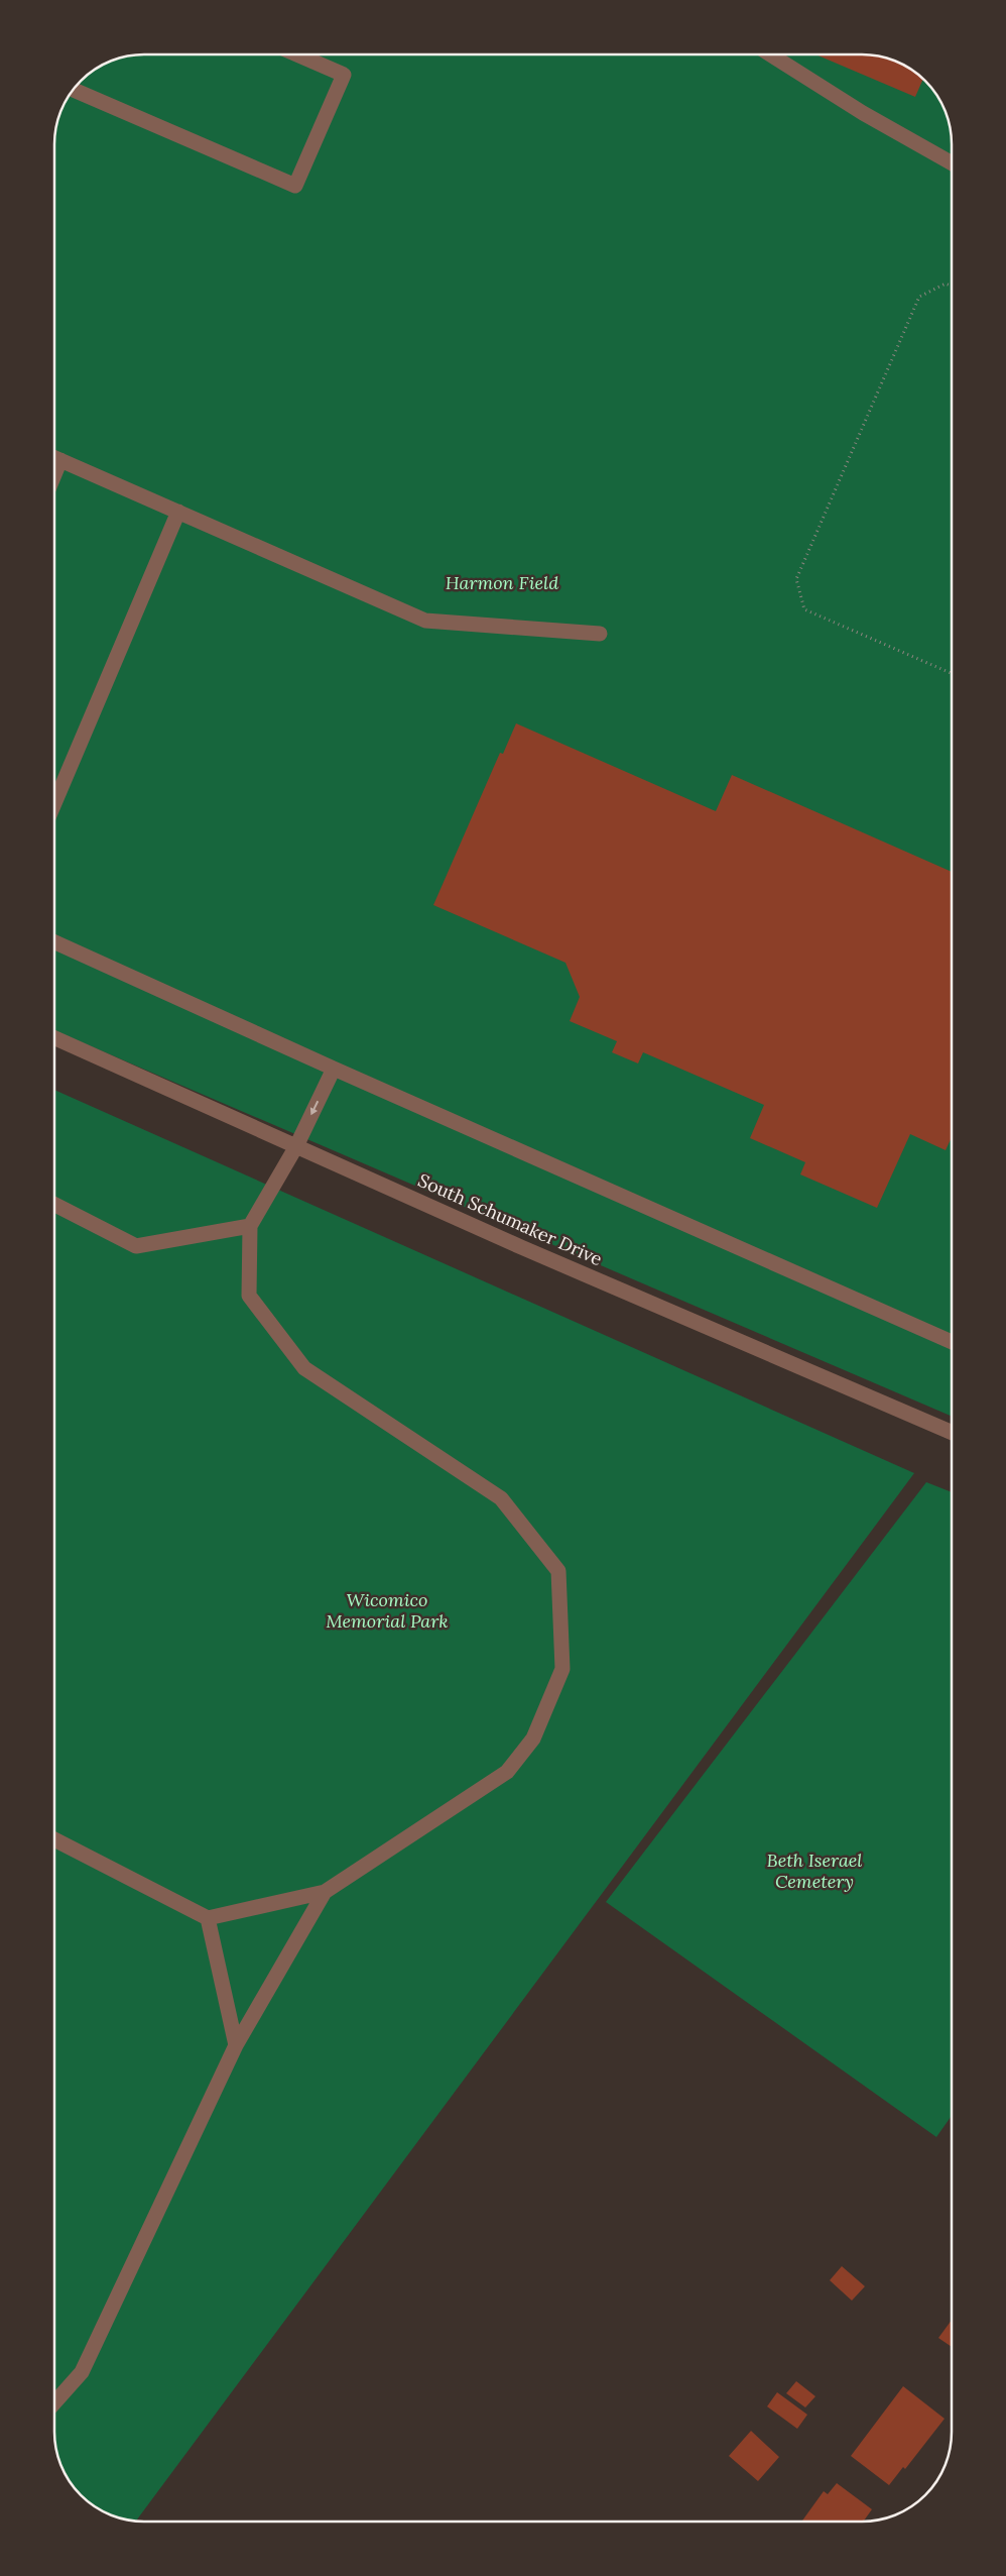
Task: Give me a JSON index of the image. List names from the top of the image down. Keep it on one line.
{"streets":{"street":["South Schumaker Drive"]},"parks":["Harmon Field","Wicomico Memorial Park","Beth Iserael Cemetery"]}
